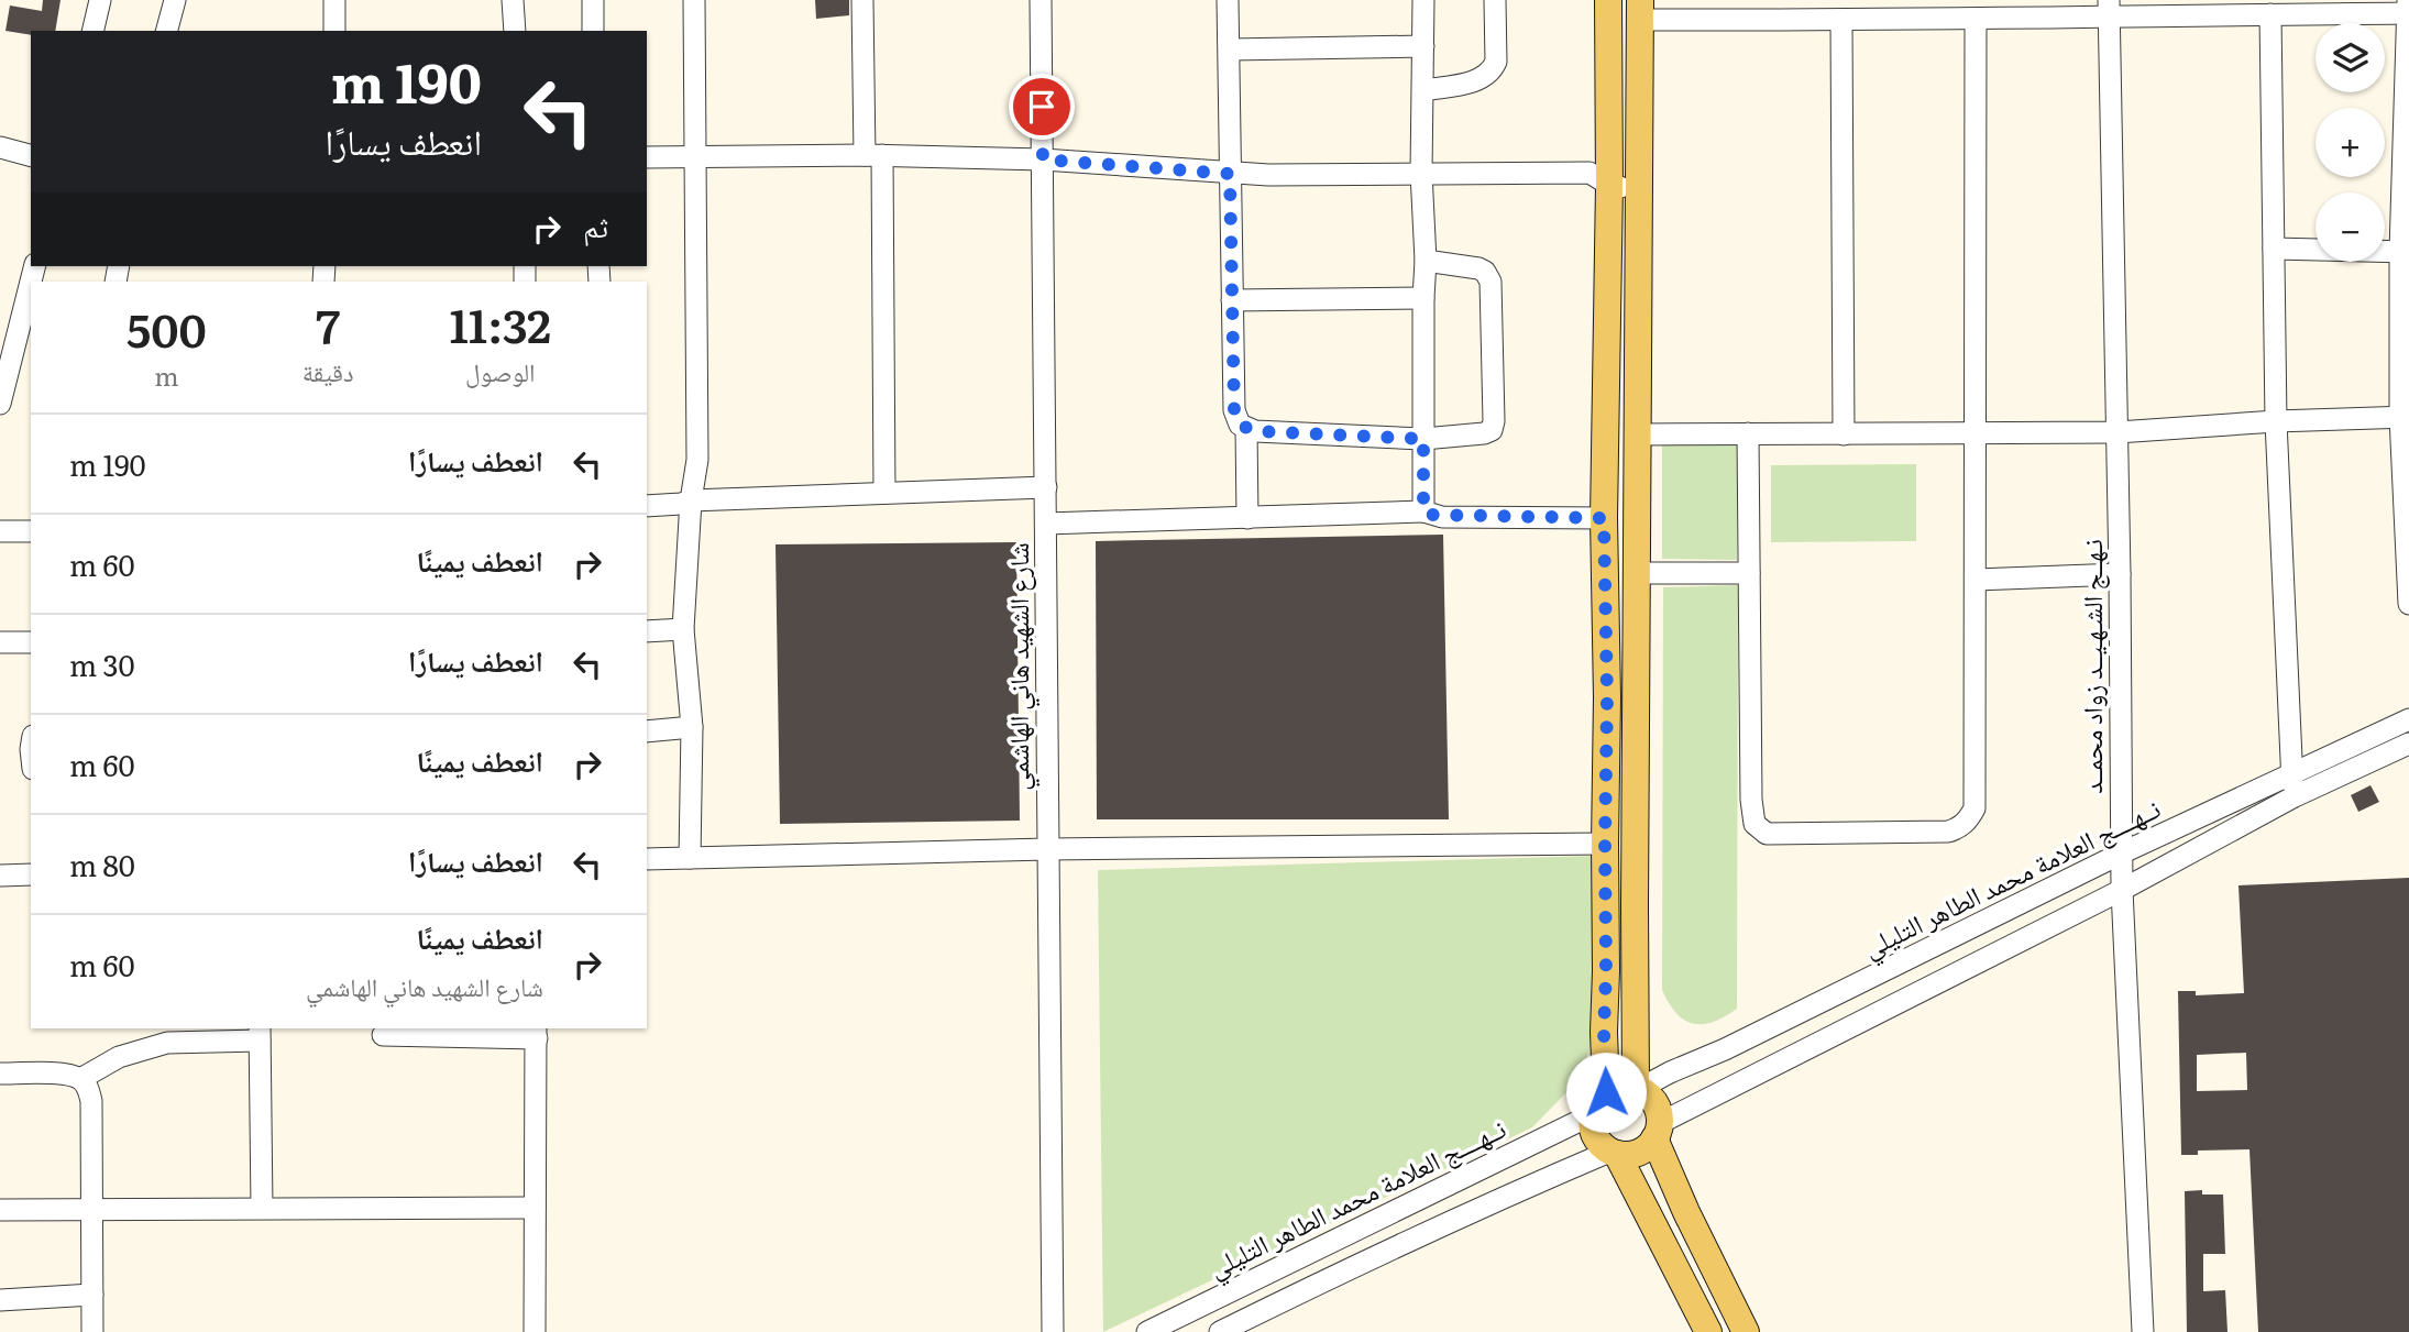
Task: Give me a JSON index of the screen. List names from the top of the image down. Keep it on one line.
{"streets":{"street":["شارع الشهيد هاني الهاشمي","نـهــج الشـهـيــد زواد محمــد","نــهــــج العلامة محمد الطاهر التليلي"]},"crossings":[["نـهــج الشـهـيــد زواد محمــد","نــهــــج العلامة محمد الطاهر التليلي"]],"page":{"map_buttons":["+","−"],"turn":["190 m","انعطف يسارًا"],"then":"ثم","eta":["11:32","الوصول","7","دقيقة","500","m"],"list":[{"name":"انعطف يسارًا","value":"190 m"},{"name":"انعطف يمينًا","value":"60 m"},{"name":"انعطف يسارًا","value":"30 m"},{"name":"انعطف يمينًا","value":"60 m"},{"name":"انعطف يسارًا","value":"80 m"},{"name":"انعطف يمينًا","note":"شارع الشهيد هاني الهاشمي","value":"60 m"}]}}
